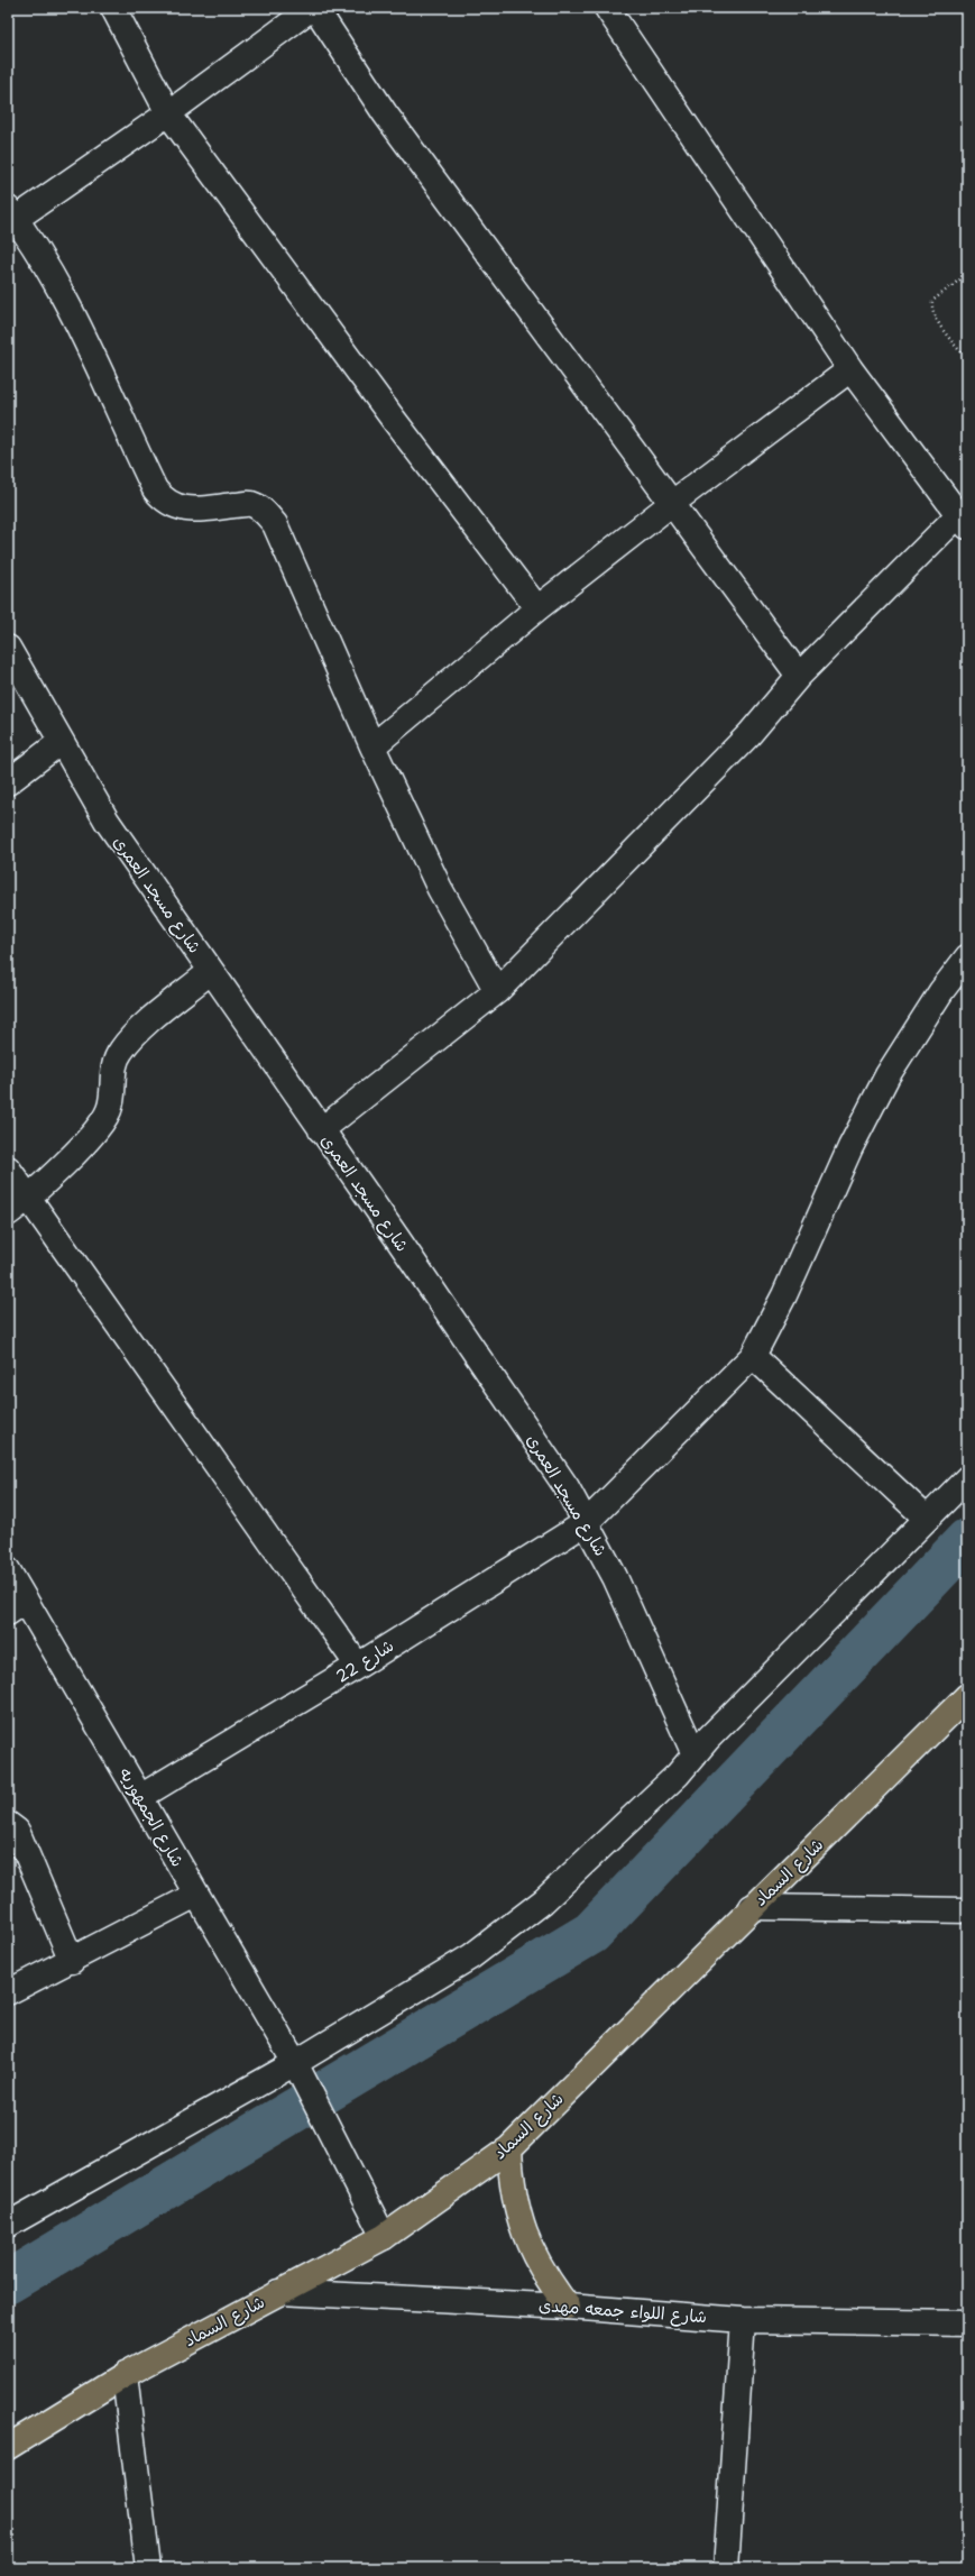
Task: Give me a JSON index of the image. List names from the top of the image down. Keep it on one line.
{"streets":{"highway":["شارع السماد"],"street":["شارع مسجد العمرى","شارع 22","شارع الجمهوريه","شارع اللواء جمعه مهدى"]},"crossings":[["شارع مسجد العمرى","شارع 22"],["شارع 22","شارع الجمهوريه"],["شارع الجمهوريه","شارع السماد"],["شارع السماد","شارع اللواء جمعه مهدى"]]}
